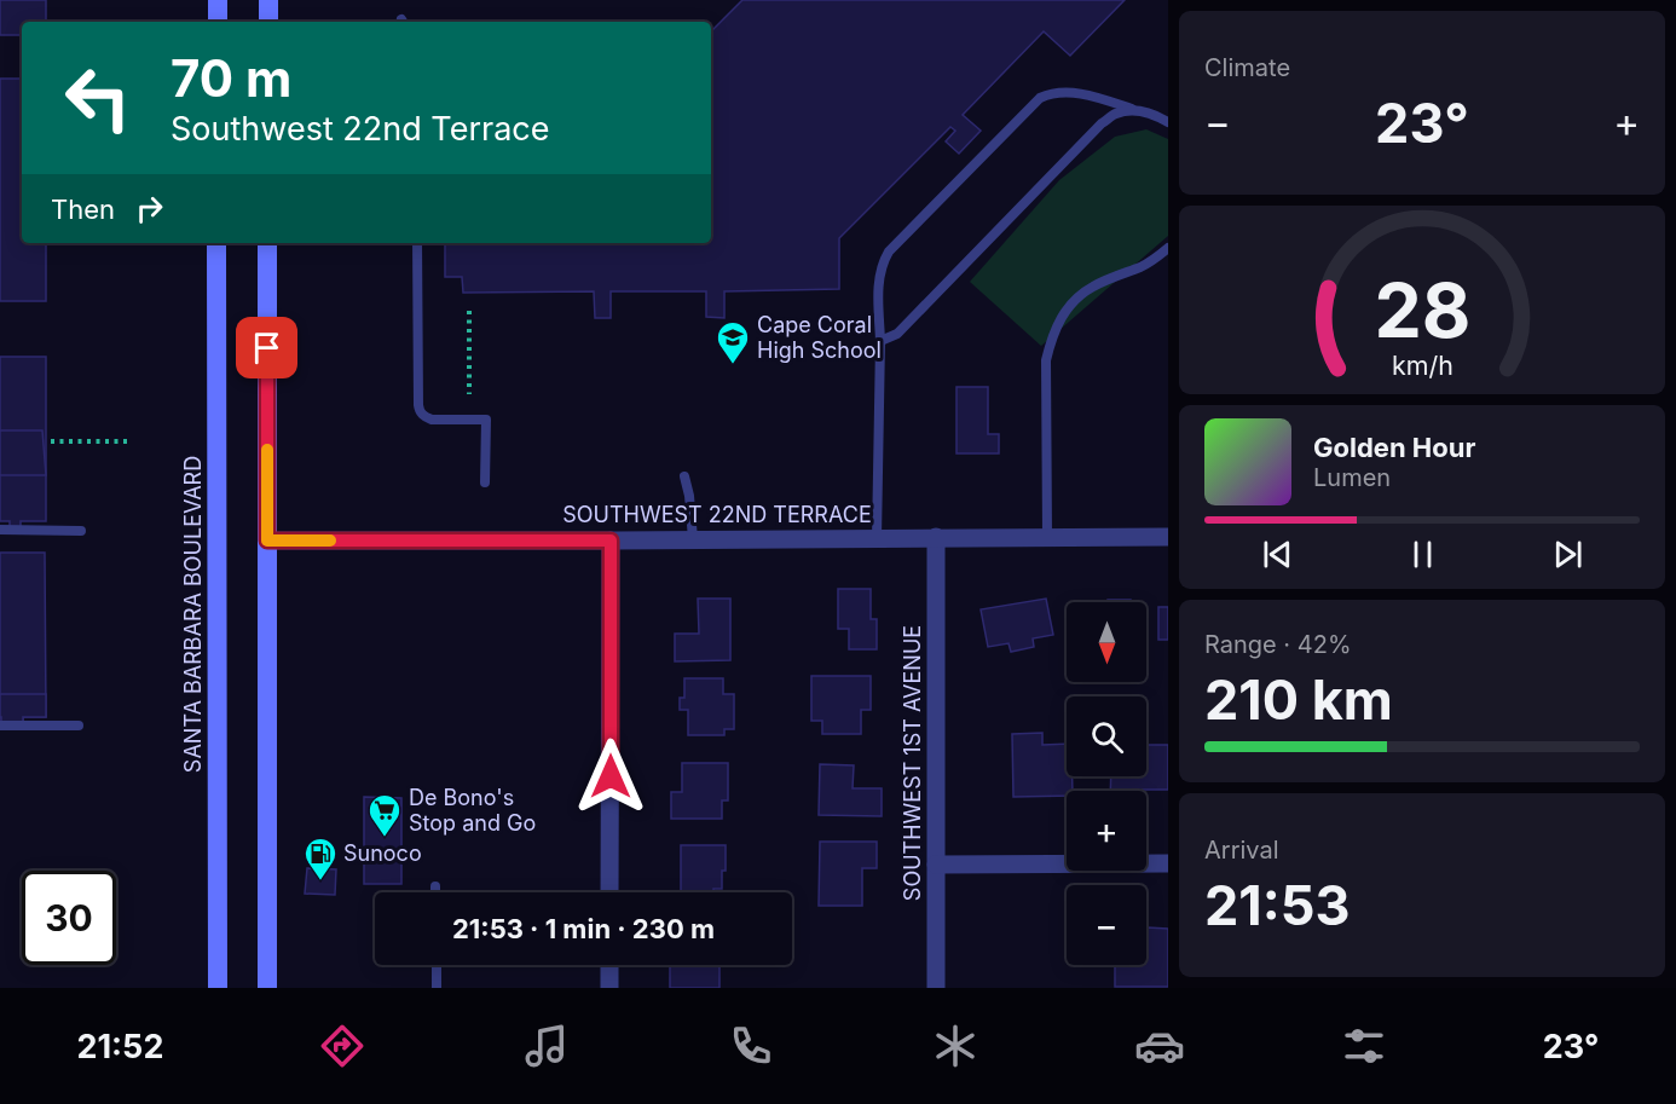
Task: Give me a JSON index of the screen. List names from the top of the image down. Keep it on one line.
{"streets":{"main road":["SANTA BARBARA BOULEVARD"],"street":["SOUTHWEST 22ND TERRACE","SOUTHWEST 1ST AVENUE"]},"crossings":[["SOUTHWEST 22ND TERRACE","SOUTHWEST 1ST AVENUE"]],"places":{"school or university":["Cape Coral High School"],"supermarket":["De Bono's Stop and Go"],"fuel station":["Sunoco"]},"north":"bottom","page":{"tile":["Climate",["Range · 42%","210 km"],["Arrival","21:53"]],"turn":["70 m","Southwest 22nd Terrace"],"heat":["−","23°","+"],"then":"Then","song":["Golden Hour","Lumen"],"map_buttons":["+","−"],"limit":"30","trip":"21:53 · 1 min · 230 m","tabs":["21:52","23°"],"gauge":["28","km/h"]}}
